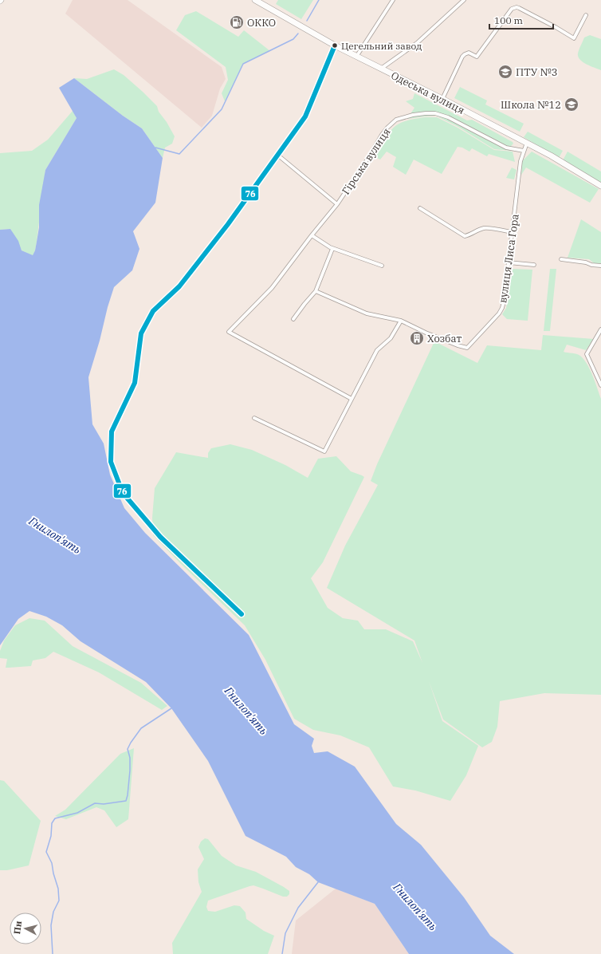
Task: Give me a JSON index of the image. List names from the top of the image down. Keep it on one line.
{"streets":{"main road":["Одеська вулиця"],"street":["Гірська вулиця","вулиця Лиса Гора"]},"crossings":[["Одеська вулиця","вулиця Лиса Гора"],["Гірська вулиця","вулиця Лиса Гора"]],"water":["Гнилоп'ять"],"places":{"fuel station":["ОККО"],"other":["Цегельний завод"],"school or university":["ПТУ №3","Школа №12"],"building":["Хозбат"]},"lines":["transit line 76"],"scale_bar":"100 m","north":"left"}
